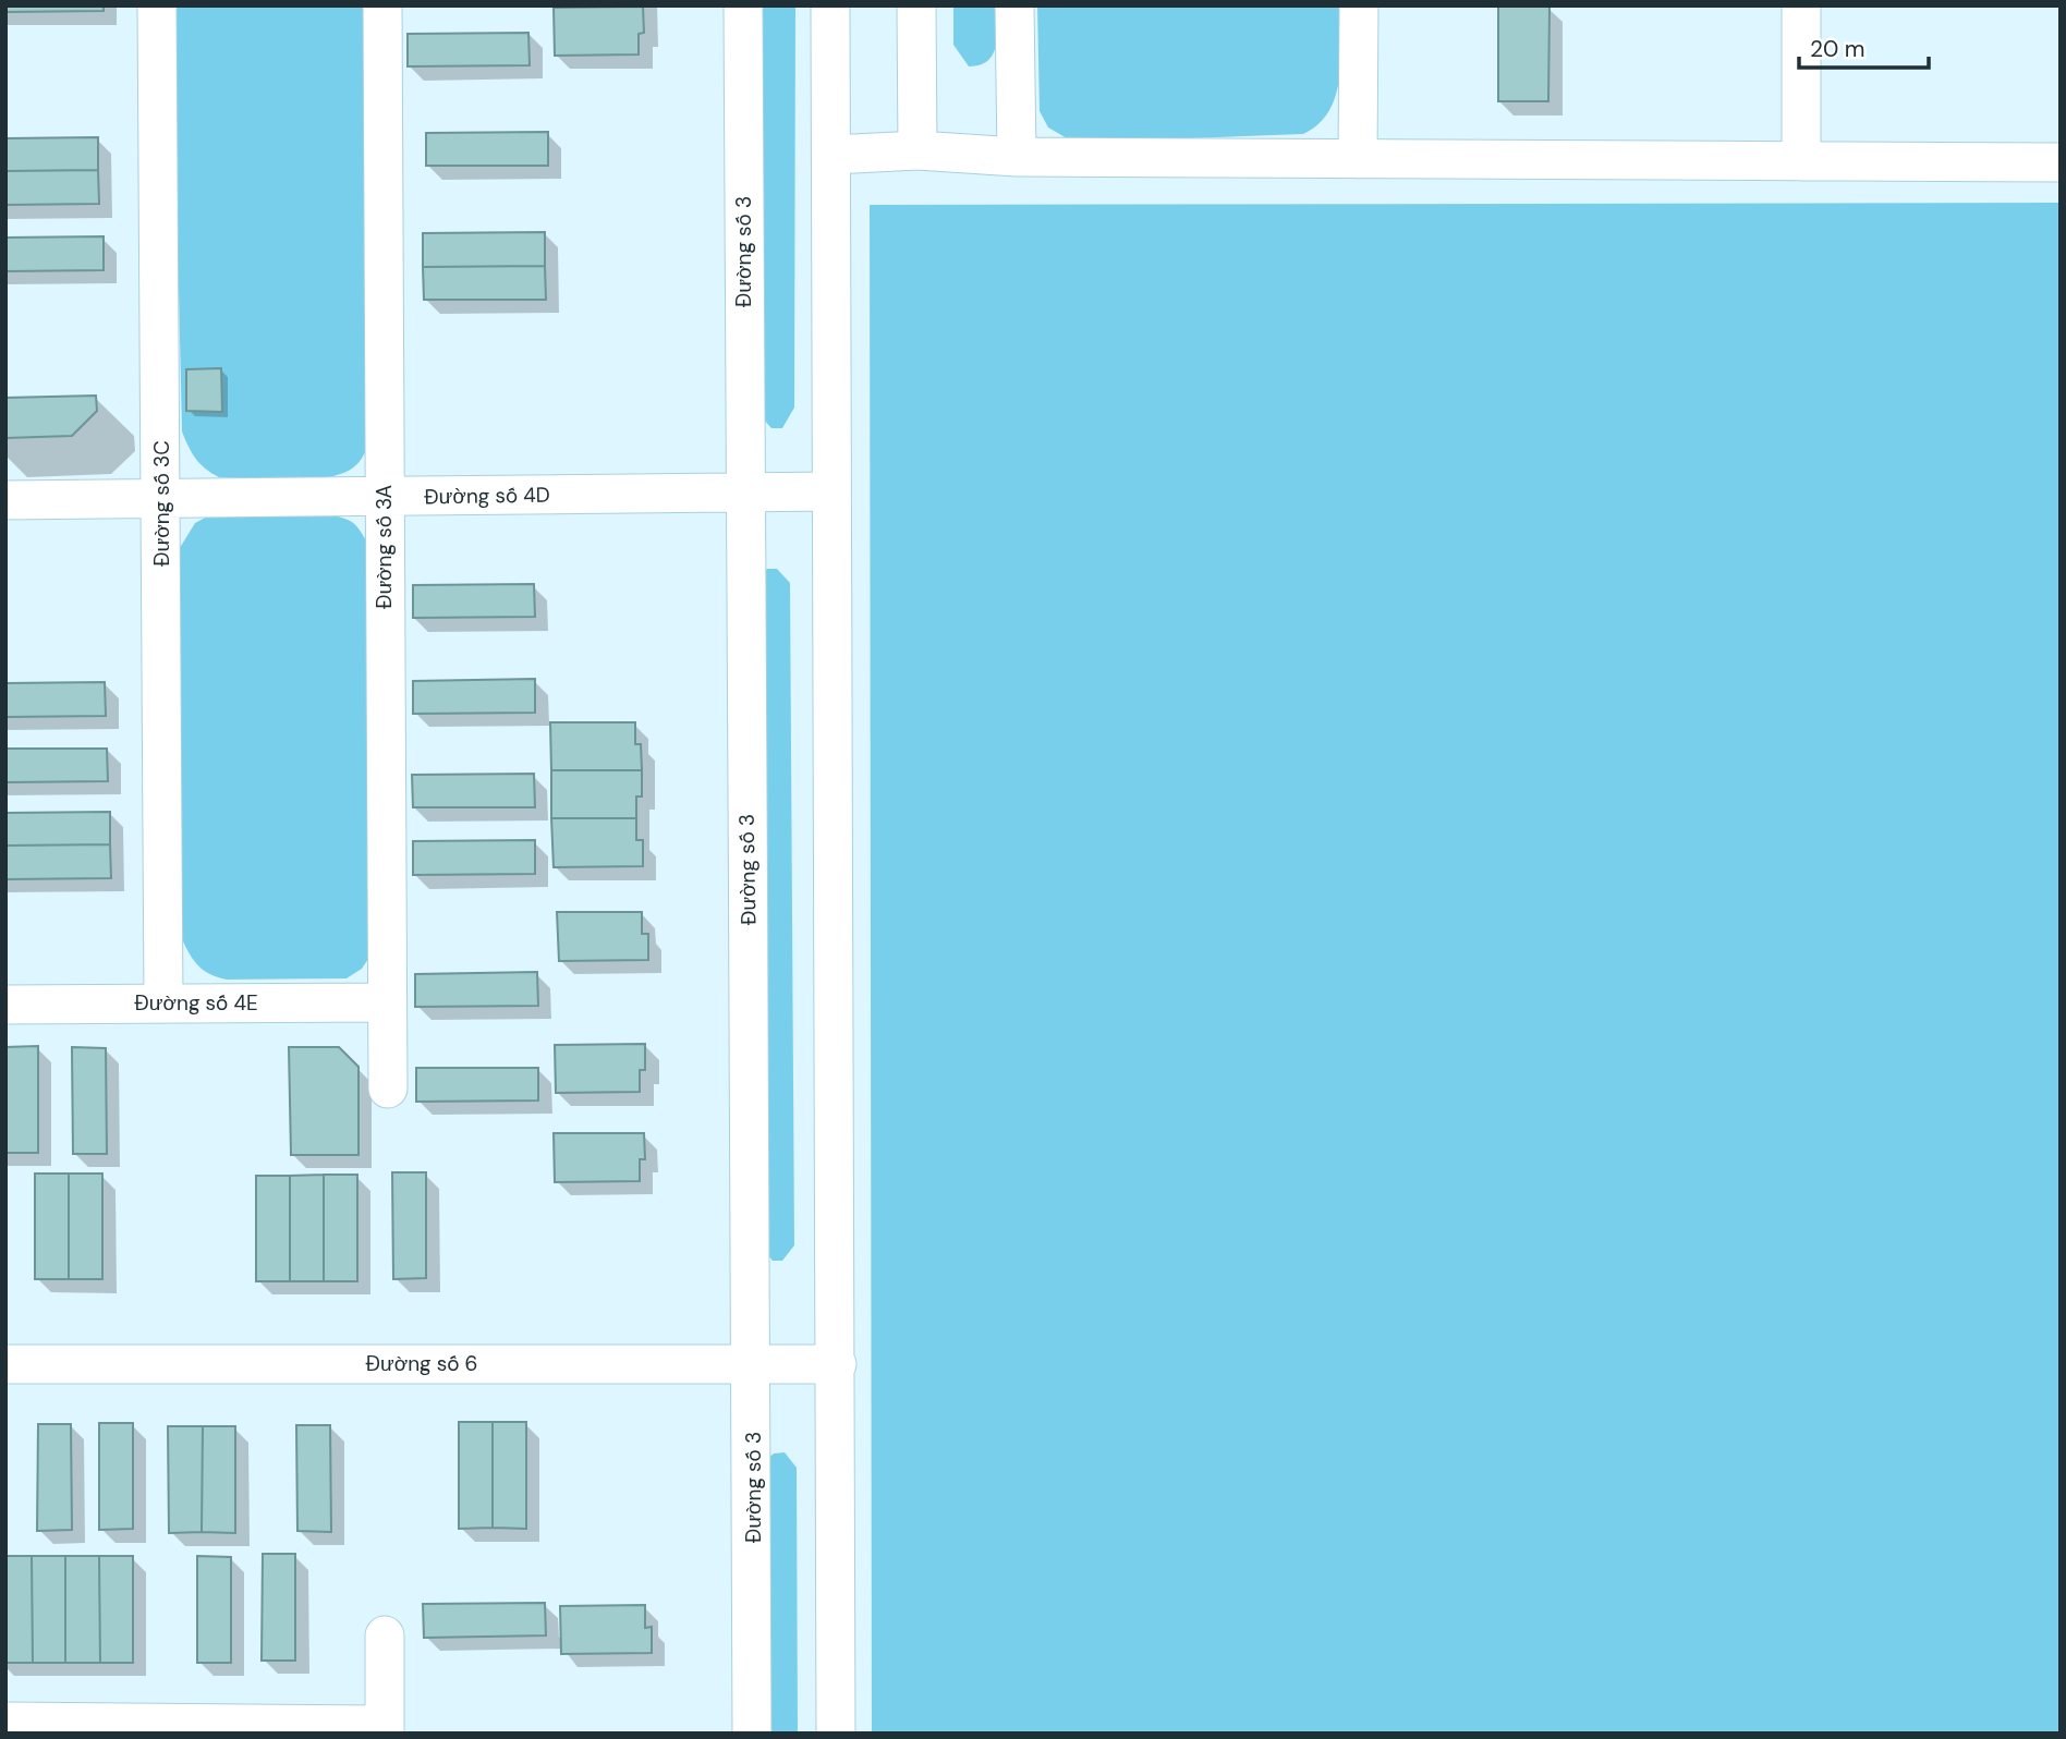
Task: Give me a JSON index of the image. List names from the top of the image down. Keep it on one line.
{"streets":{"street":["Đường số 3","Đường số 4D","Đường số 3C","Đường số 3A","Đường số 4E","Đường số 6"]},"crossings":[["Đường số 3","Đường số 4D"],["Đường số 3","Đường số 6"],["Đường số 4D","Đường số 3C"],["Đường số 4D","Đường số 3A"],["Đường số 3C","Đường số 4E"],["Đường số 3A","Đường số 4E"]],"scale_bar":"20 m"}
